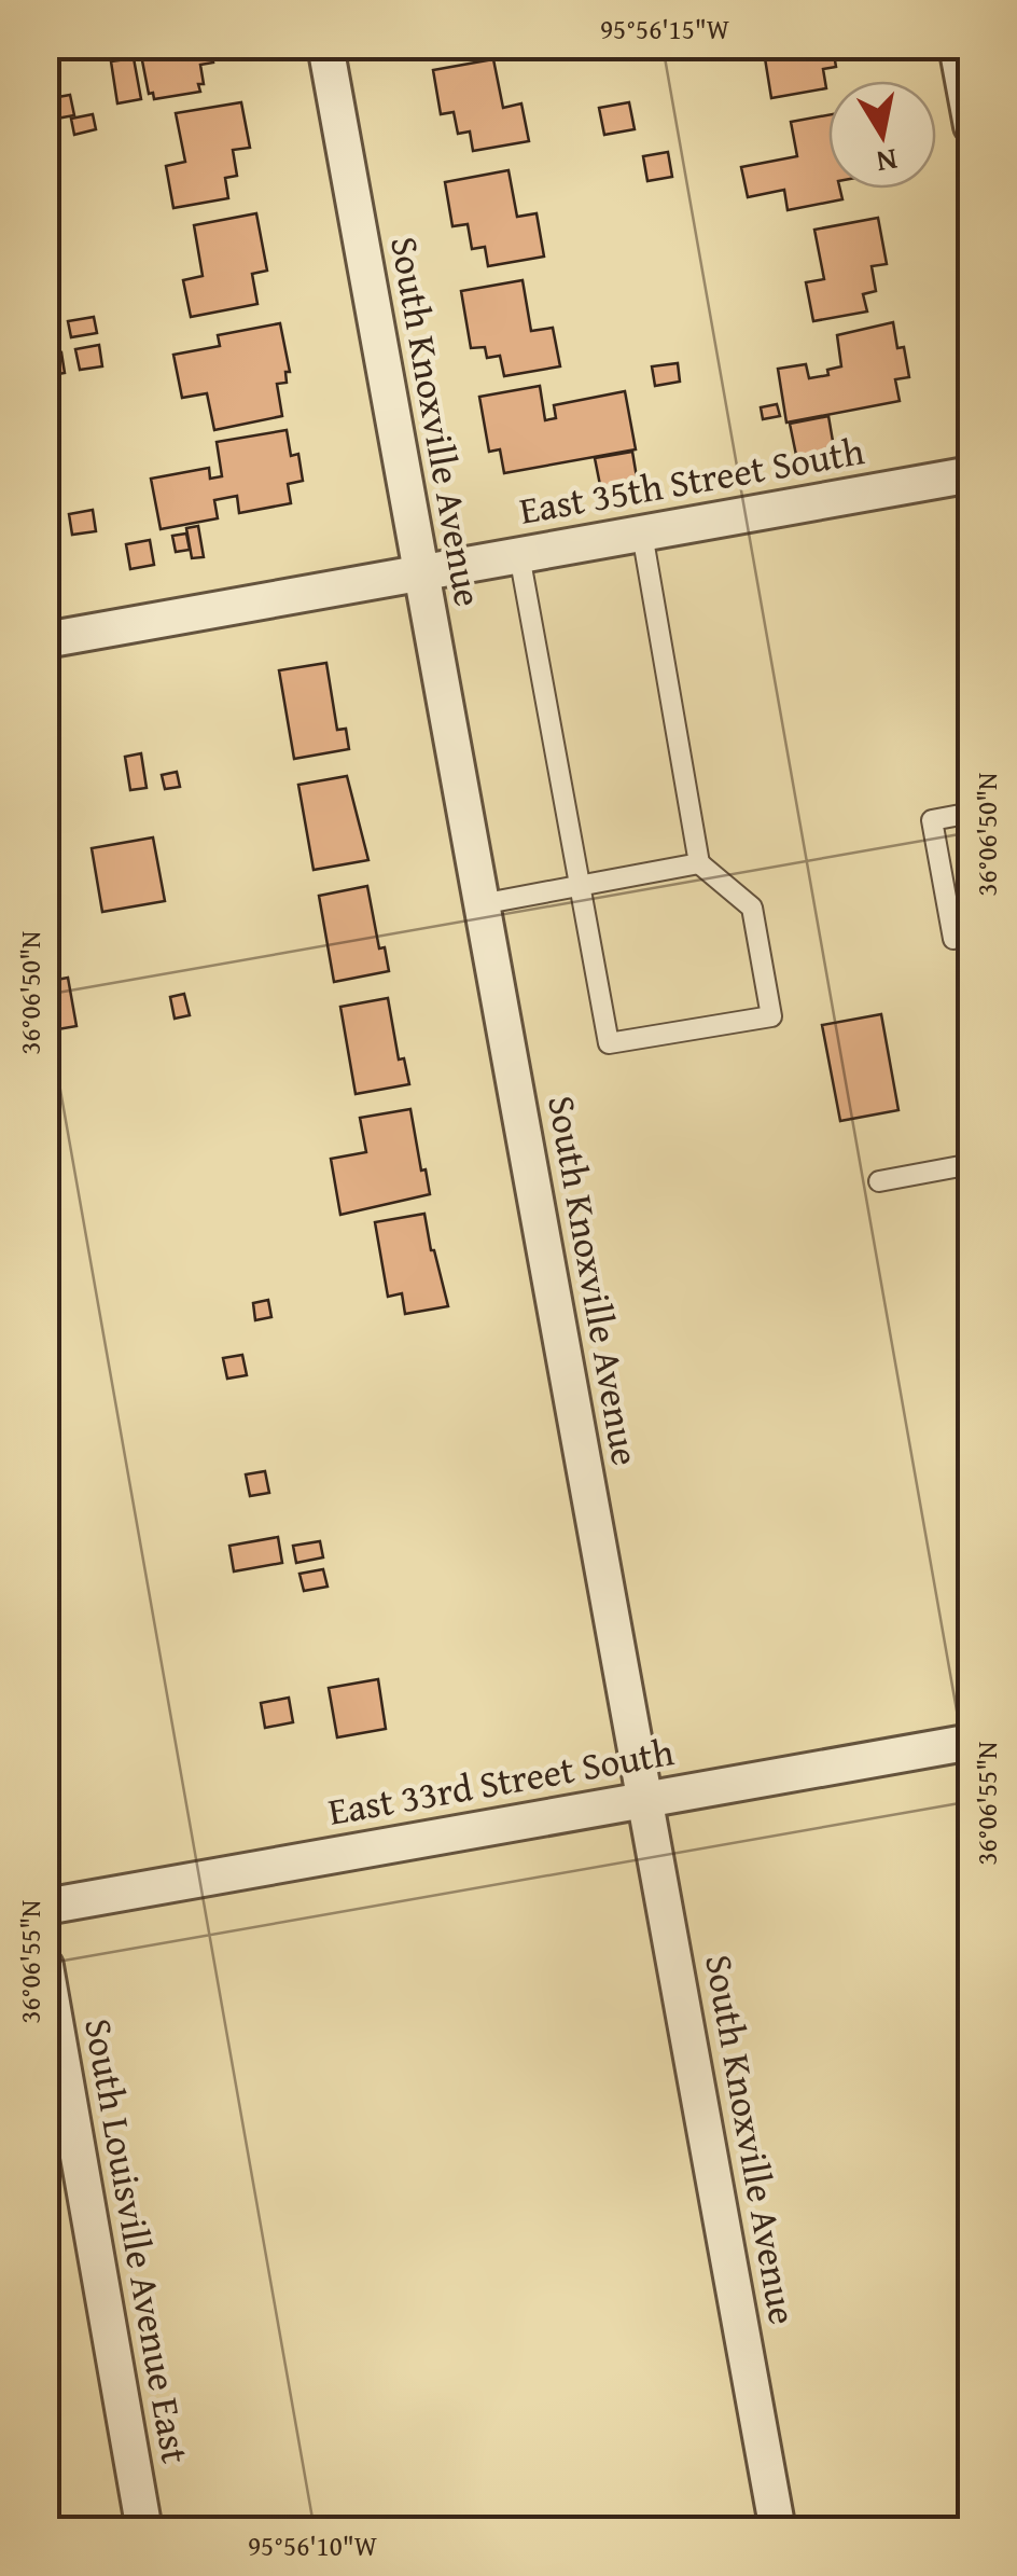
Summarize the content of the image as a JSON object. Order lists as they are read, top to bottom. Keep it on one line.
{"streets":{"street":["South Knoxville Avenue","East 35th Street South","East 33rd Street South","South Louisville Avenue East"]},"crossings":[["South Knoxville Avenue","East 35th Street South"],["South Knoxville Avenue","East 33rd Street South"]],"north":"bottom","coordinates":["95°56'15\"W","36°06'50\"N","36°06'55\"N","95°56'10\"W"]}
